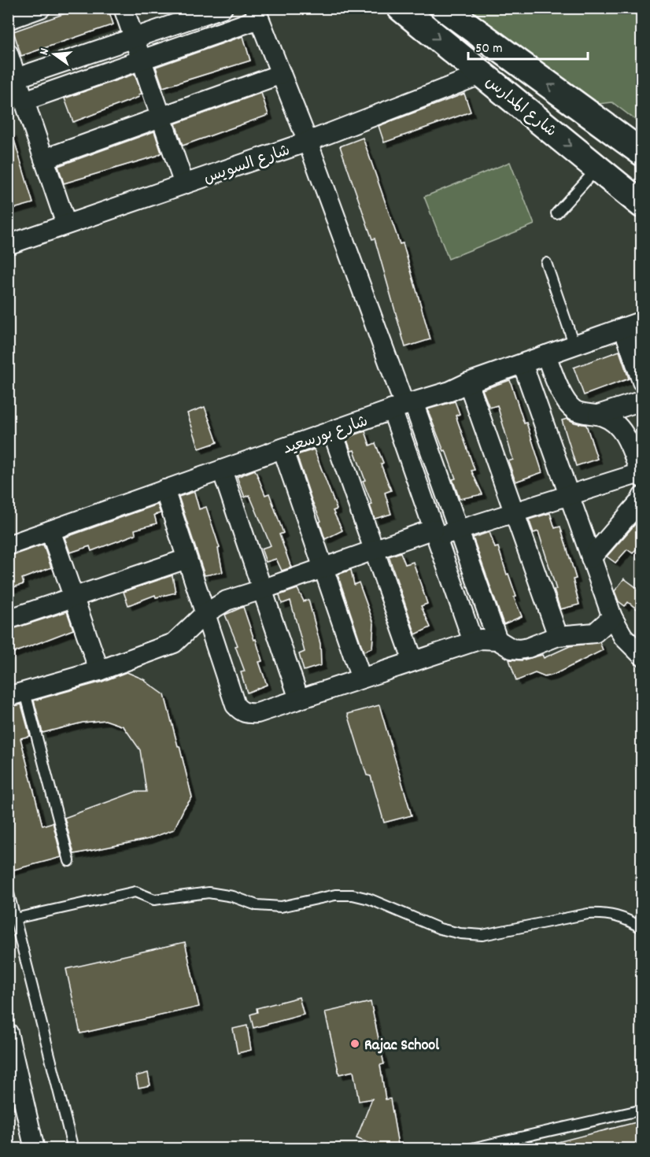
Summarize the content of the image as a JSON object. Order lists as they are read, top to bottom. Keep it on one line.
{"streets":{"street":["شارع المدارس","شارع السويس","شارع بورسعيد"]},"crossings":[["شارع المدارس","شارع السويس"]],"places":["Rajac School"],"scale_bar":"50 m","north":"left"}
